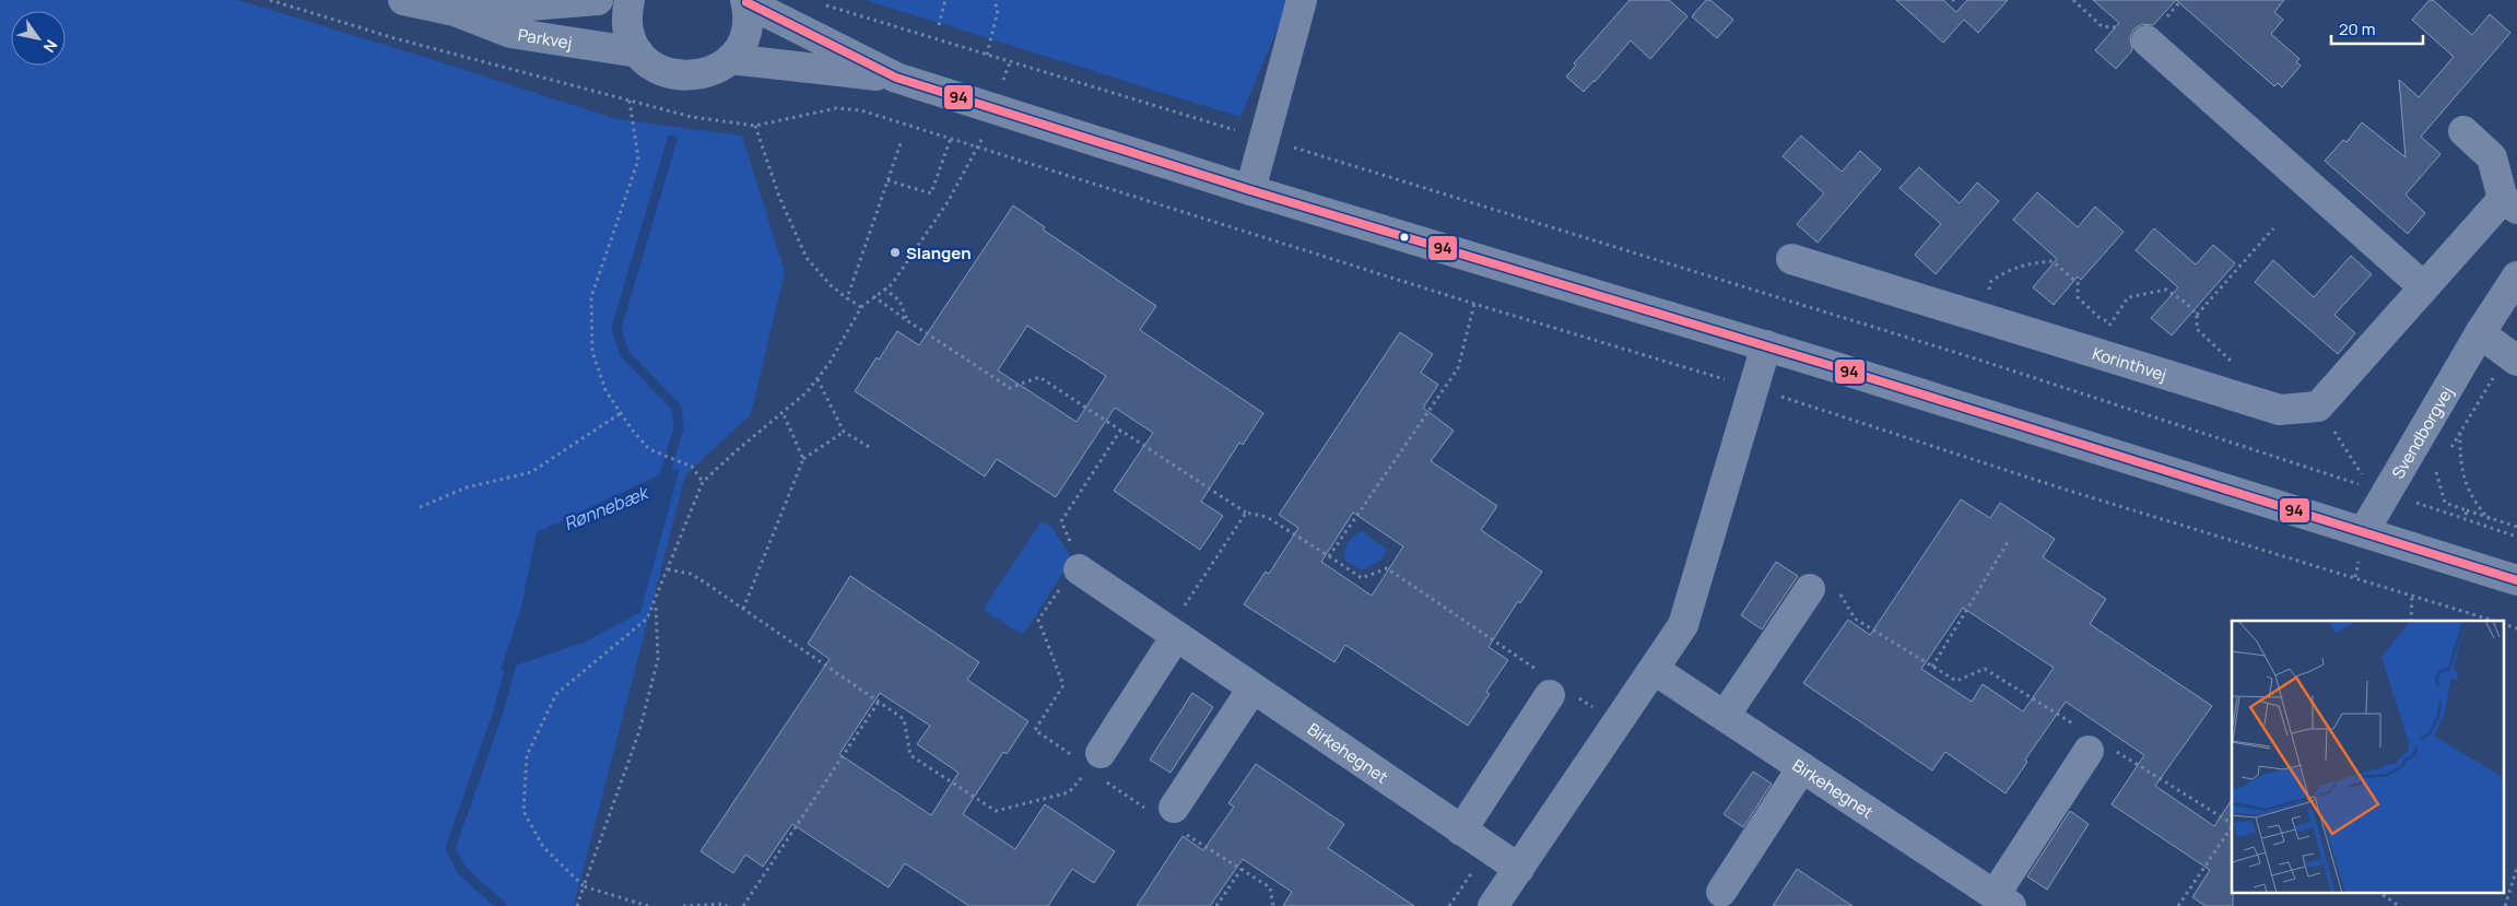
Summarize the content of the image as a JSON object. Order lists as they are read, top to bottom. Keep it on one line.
{"streets":{"street":["Parkvej","Korinthvej","Svendborgvej","Birkehegnet"]},"water":["Rønnebæk"],"places":["Slangen"],"lines":["transit line 94"],"scale_bar":"20 m","north":"bottom right"}
